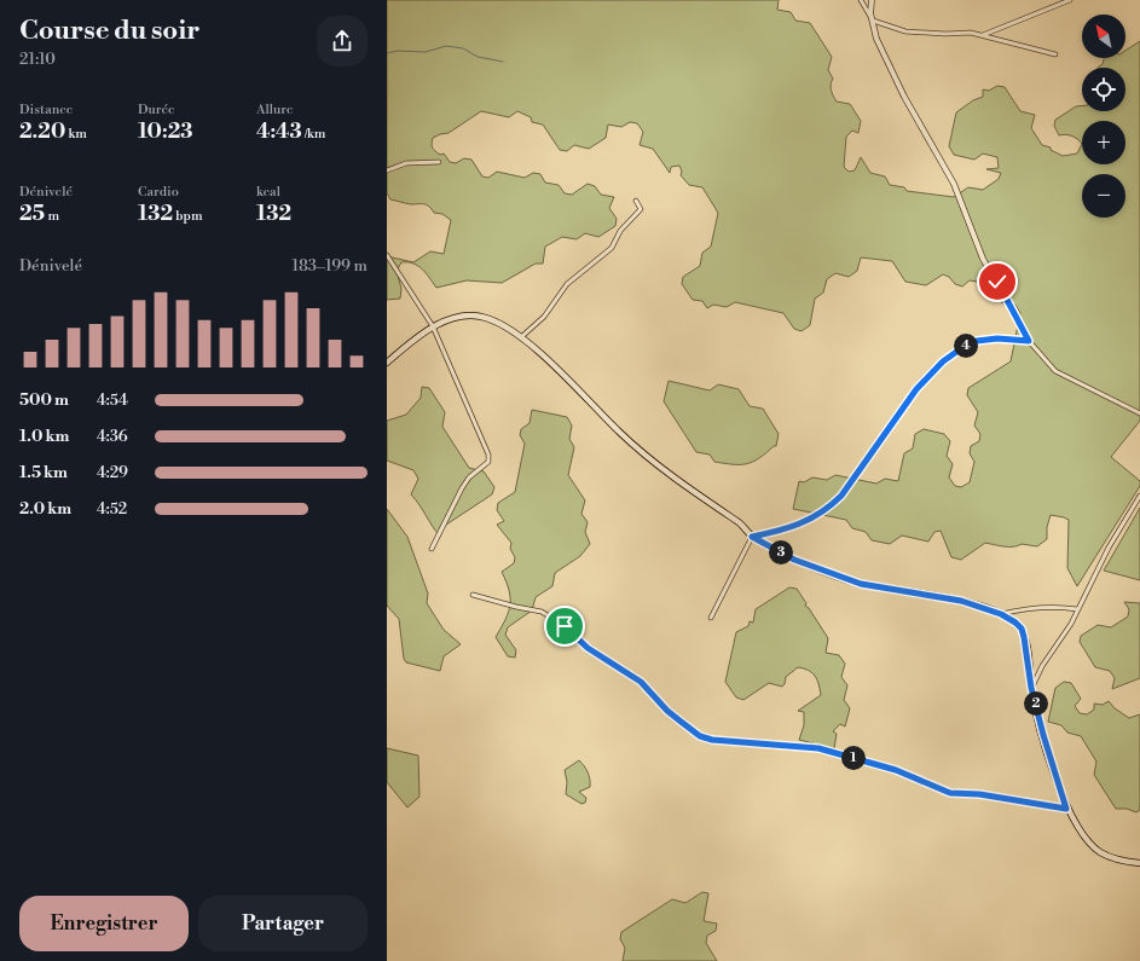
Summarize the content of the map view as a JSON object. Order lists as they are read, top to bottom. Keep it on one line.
{"north":"top left","page":{"heading":["Course du soir","21:10"],"map_buttons":["+","−"],"stats":[["Distance","2.20 km"],["Durée","10:23"],["Allure","4:43 /km"],["Dénivelé","25 m"],["Cardio","132 bpm"],["kcal","132"]],"chart":["Dénivelé","183–199 m"],"pins":["4","3","2","1"],"list":[{"name":"500 m","note":"4:54"},{"name":"1.0 km","note":"4:36"},{"name":"1.5 km","note":"4:29"},{"name":"2.0 km","note":"4:52"}],"buttons":["Enregistrer","Partager"]}}
